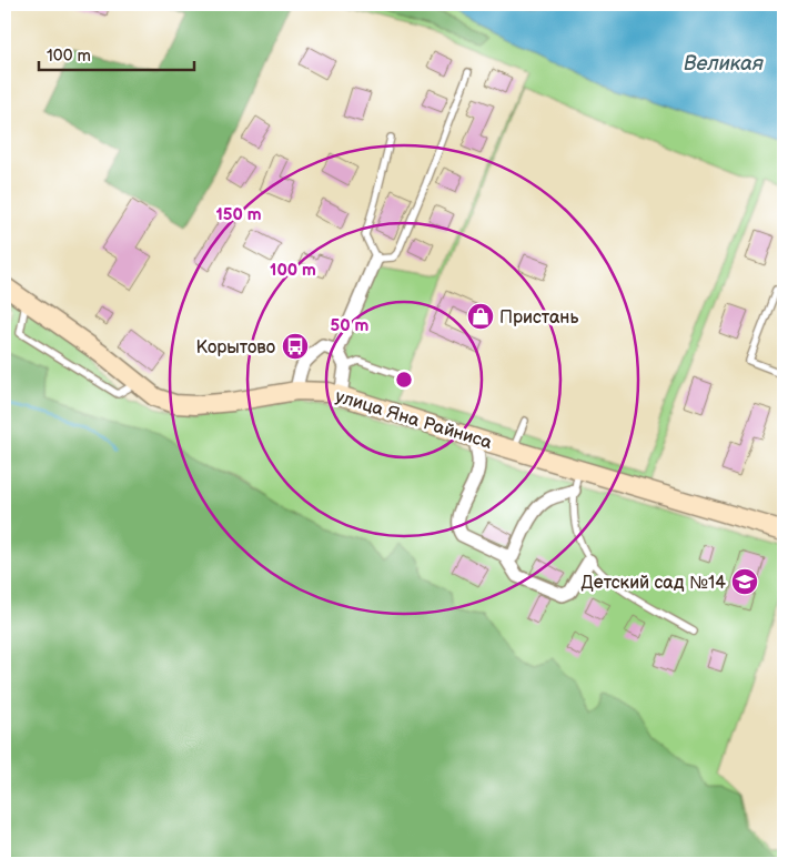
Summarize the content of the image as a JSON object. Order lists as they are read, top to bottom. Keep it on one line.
{"streets":{"street":["улица Яна Райниса"]},"water":["Великая"],"places":{"shop":["Пристань"],"bus stop":["Корытово"],"school or university":["Детский сад №14"]},"scale_bar":"100 m","rings":["150 m","100 m","50 m"]}
